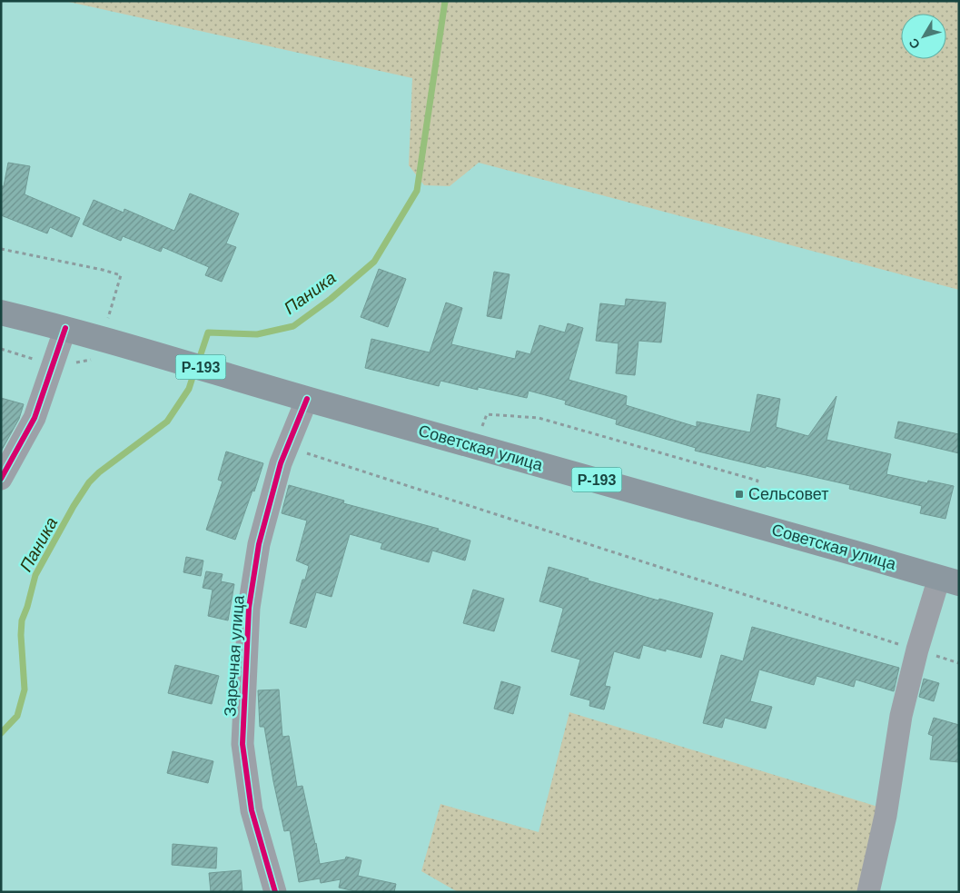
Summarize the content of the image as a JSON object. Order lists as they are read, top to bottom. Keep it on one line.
{"streets":{"main road":["Р-193","Советская улица"],"street":["Заречная улица"]},"crossings":[["Советская улица","Заречная улица"]],"water":["Паника"],"places":{"transit":["Сельсовет"]},"north":"bottom left"}
